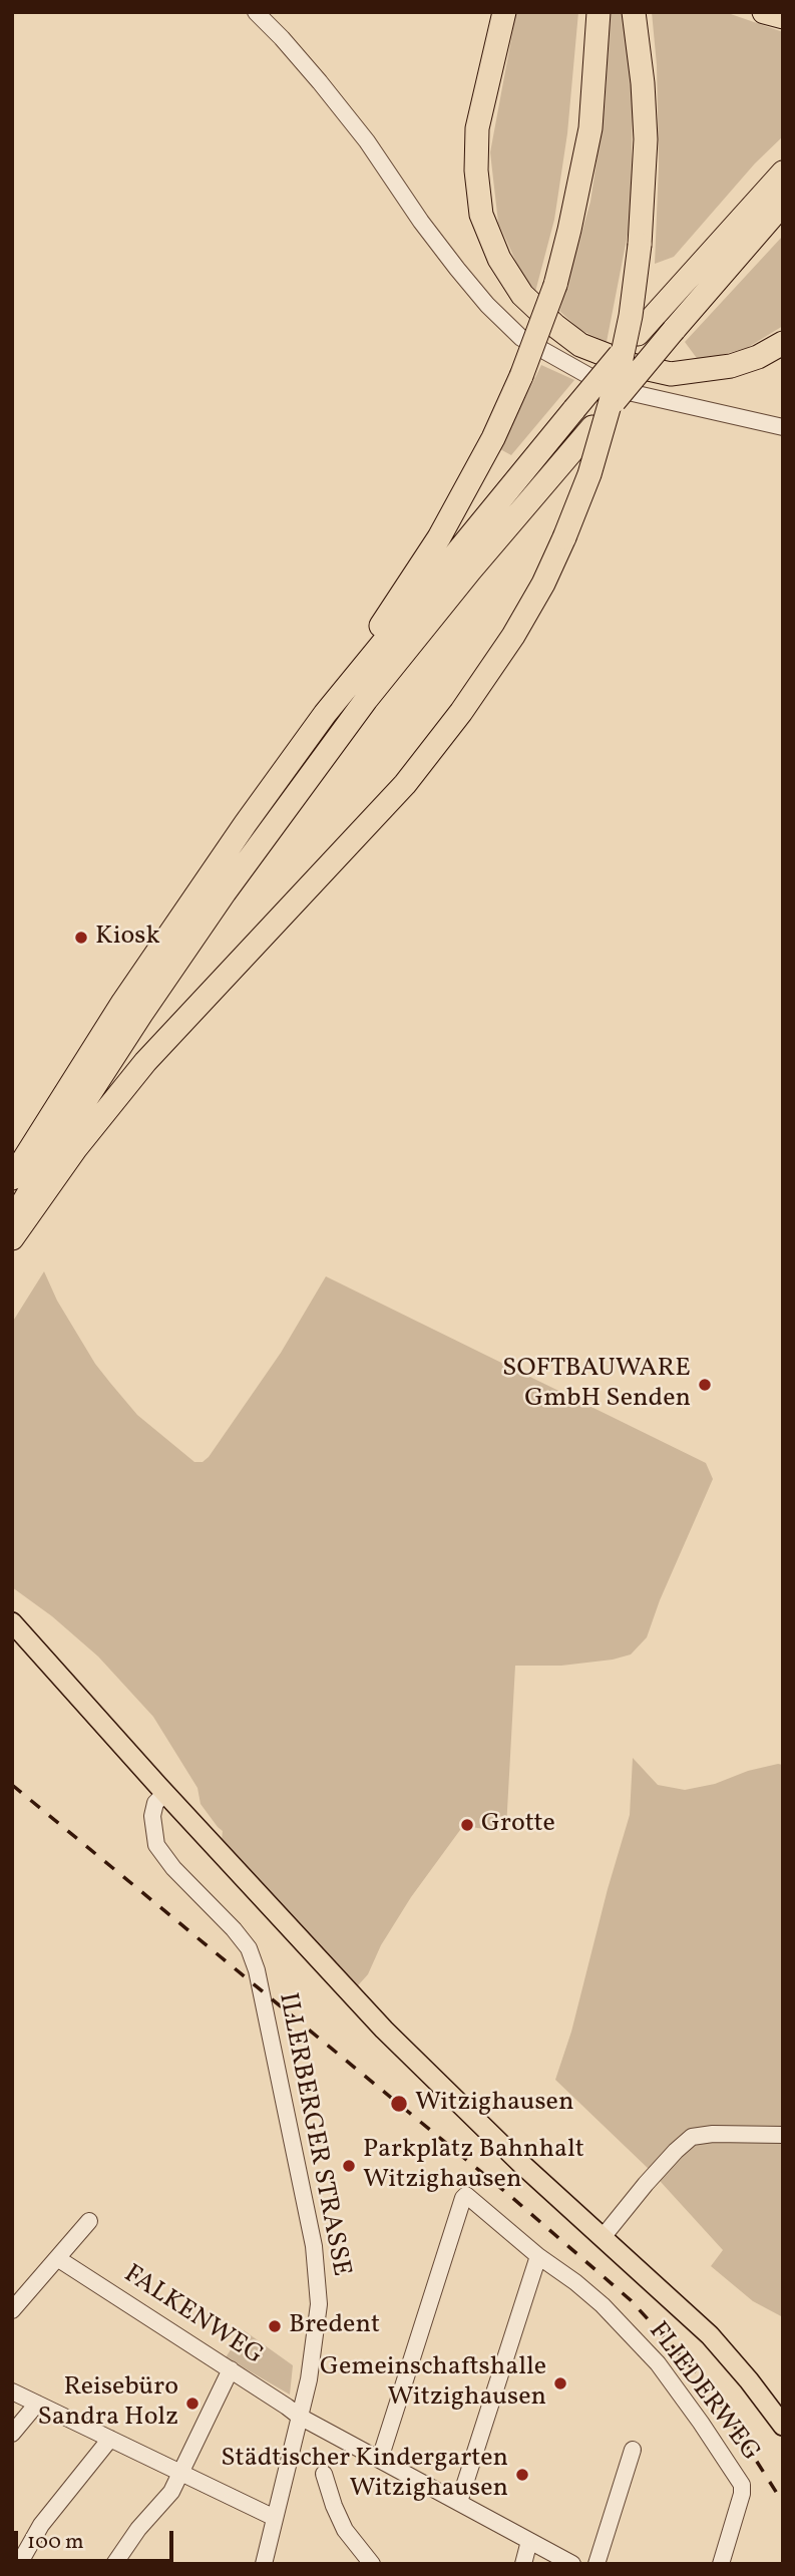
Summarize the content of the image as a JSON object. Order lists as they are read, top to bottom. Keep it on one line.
{"streets":{"street":["ILLERBERGER STRASSE","FALKENWEG","FLIEDERWEG"]},"crossings":[["ILLERBERGER STRASSE","FALKENWEG"],["FALKENWEG","FLIEDERWEG"]],"places":["Kiosk","SOFTBAUWARE GmbH Senden","Grotte","Witzighausen","Parkplatz Bahnhalt Witzighausen","Bredent","Gemeinschaftshalle Witzighausen","Reisebüro Sandra Holz","Städtischer Kindergarten Witzighausen"],"scale_bar":"100 m"}
